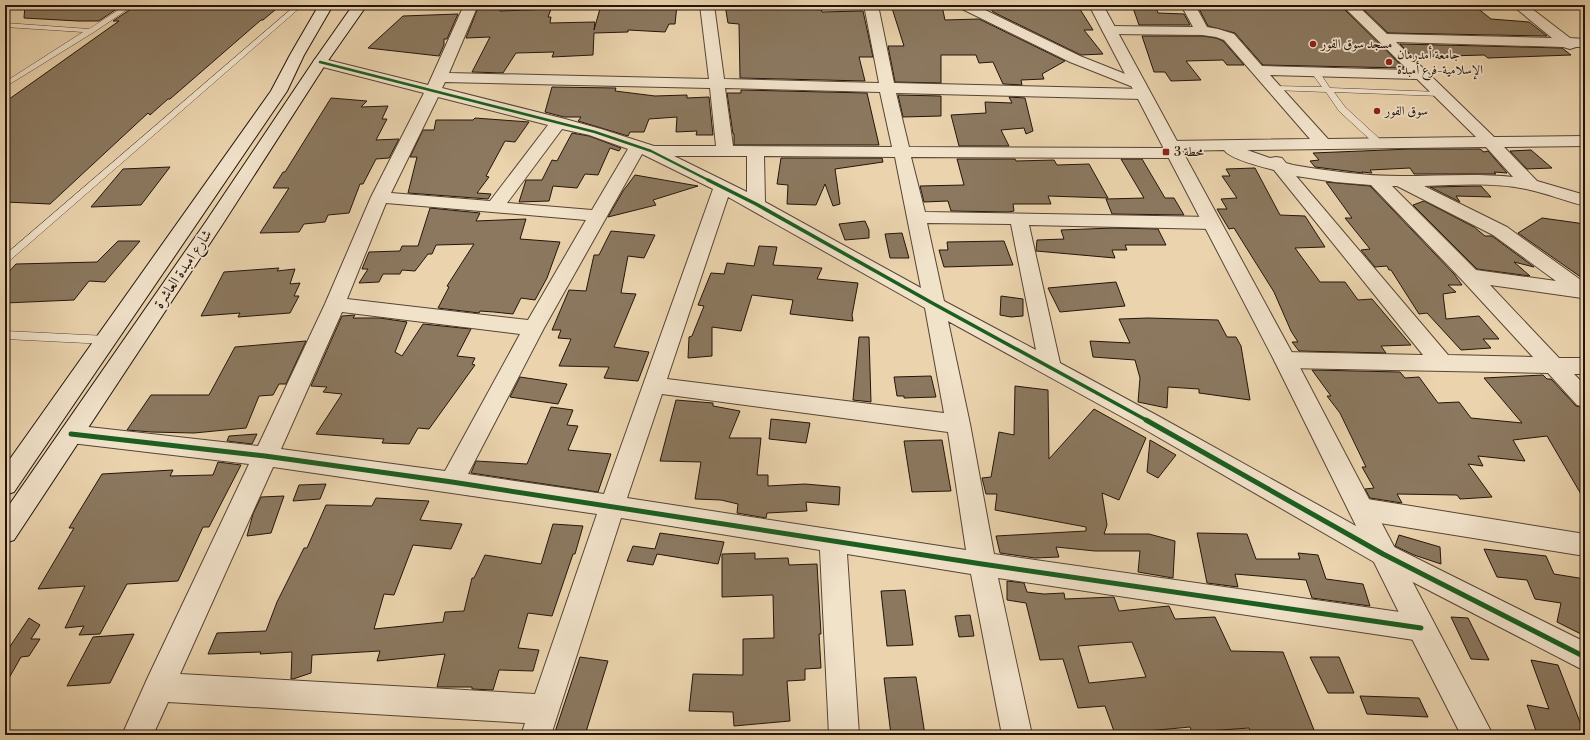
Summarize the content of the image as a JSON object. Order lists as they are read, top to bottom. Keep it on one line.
{"streets":{"street":["شارع امبدة العاشرة"]},"places":{"other":["مسجد سوق الفور","جامعة أمدرمان الإسلامية-فرع أمبدة","سوق الفور"],"transit":["محطة 3"]}}
